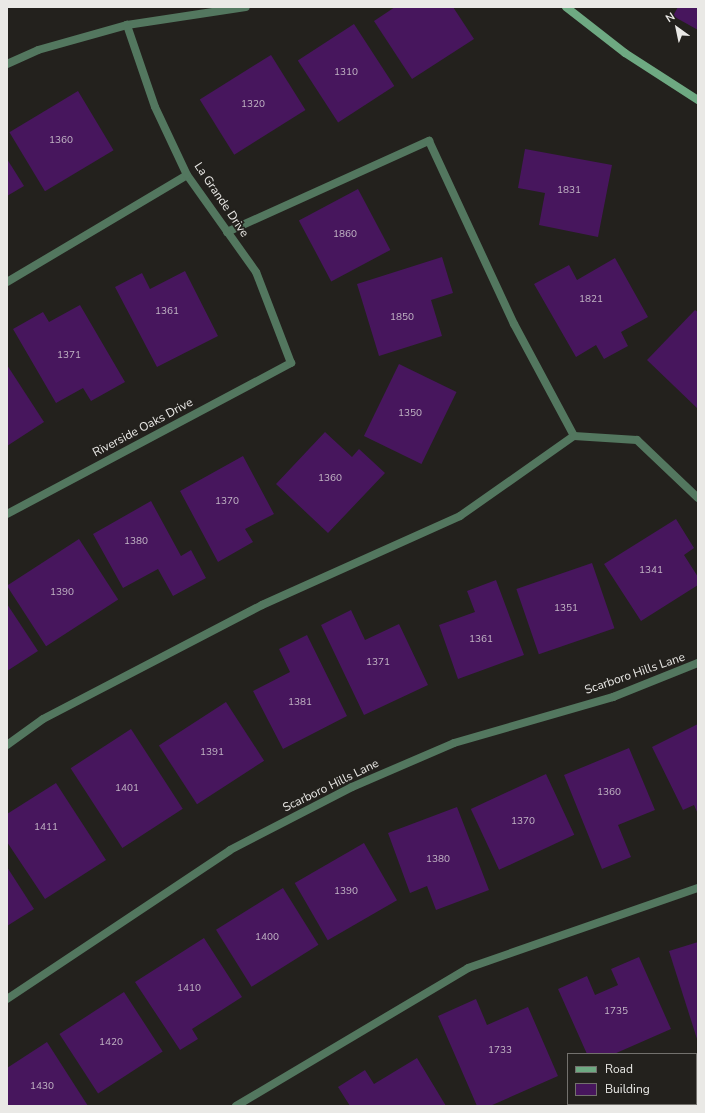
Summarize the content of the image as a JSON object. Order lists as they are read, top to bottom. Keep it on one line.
{"streets":{"street":["La Grande Drive","Riverside Oaks Drive","Scarboro Hills Lane"]},"crossings":[["La Grande Drive","Riverside Oaks Drive"]],"house_numbers":["1310","1320","1360","1831","1860","1821","1361","1850","1371","1350","1360","1370","1380","1341","1390","1351","1361","1371","1381","1391","1401","1360","1370","1411","1380","1390","1400","1410","1735","1420","1733","1430"],"legend":["Road","Building"],"north":"top left"}
